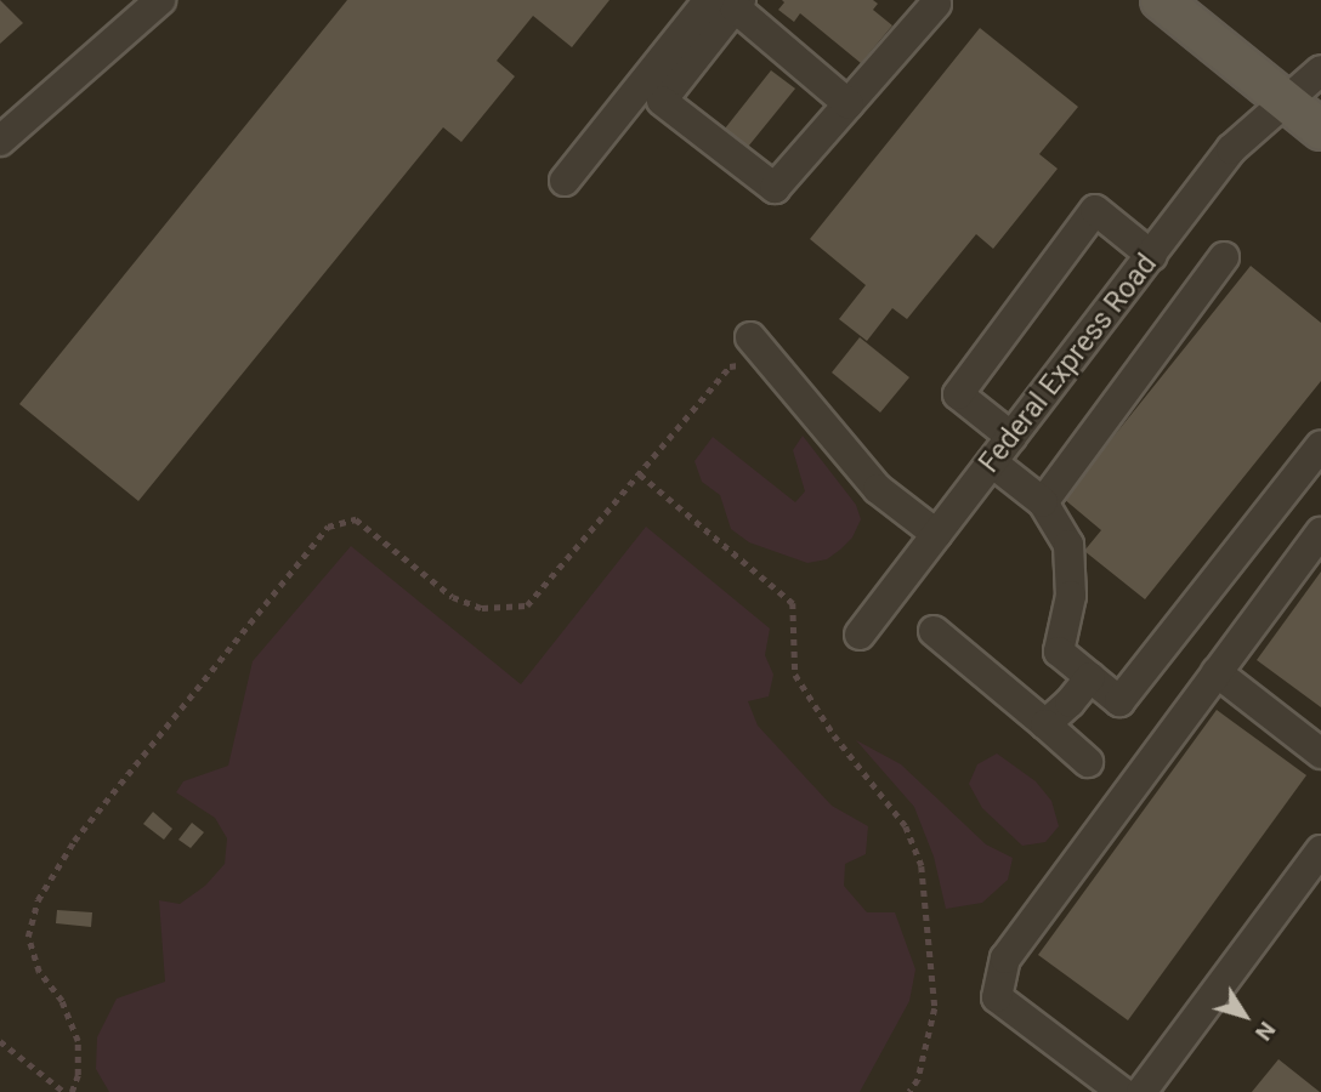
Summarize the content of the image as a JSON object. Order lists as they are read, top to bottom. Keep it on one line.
{"streets":{"street":["Federal Express Road"]},"north":"bottom right"}
